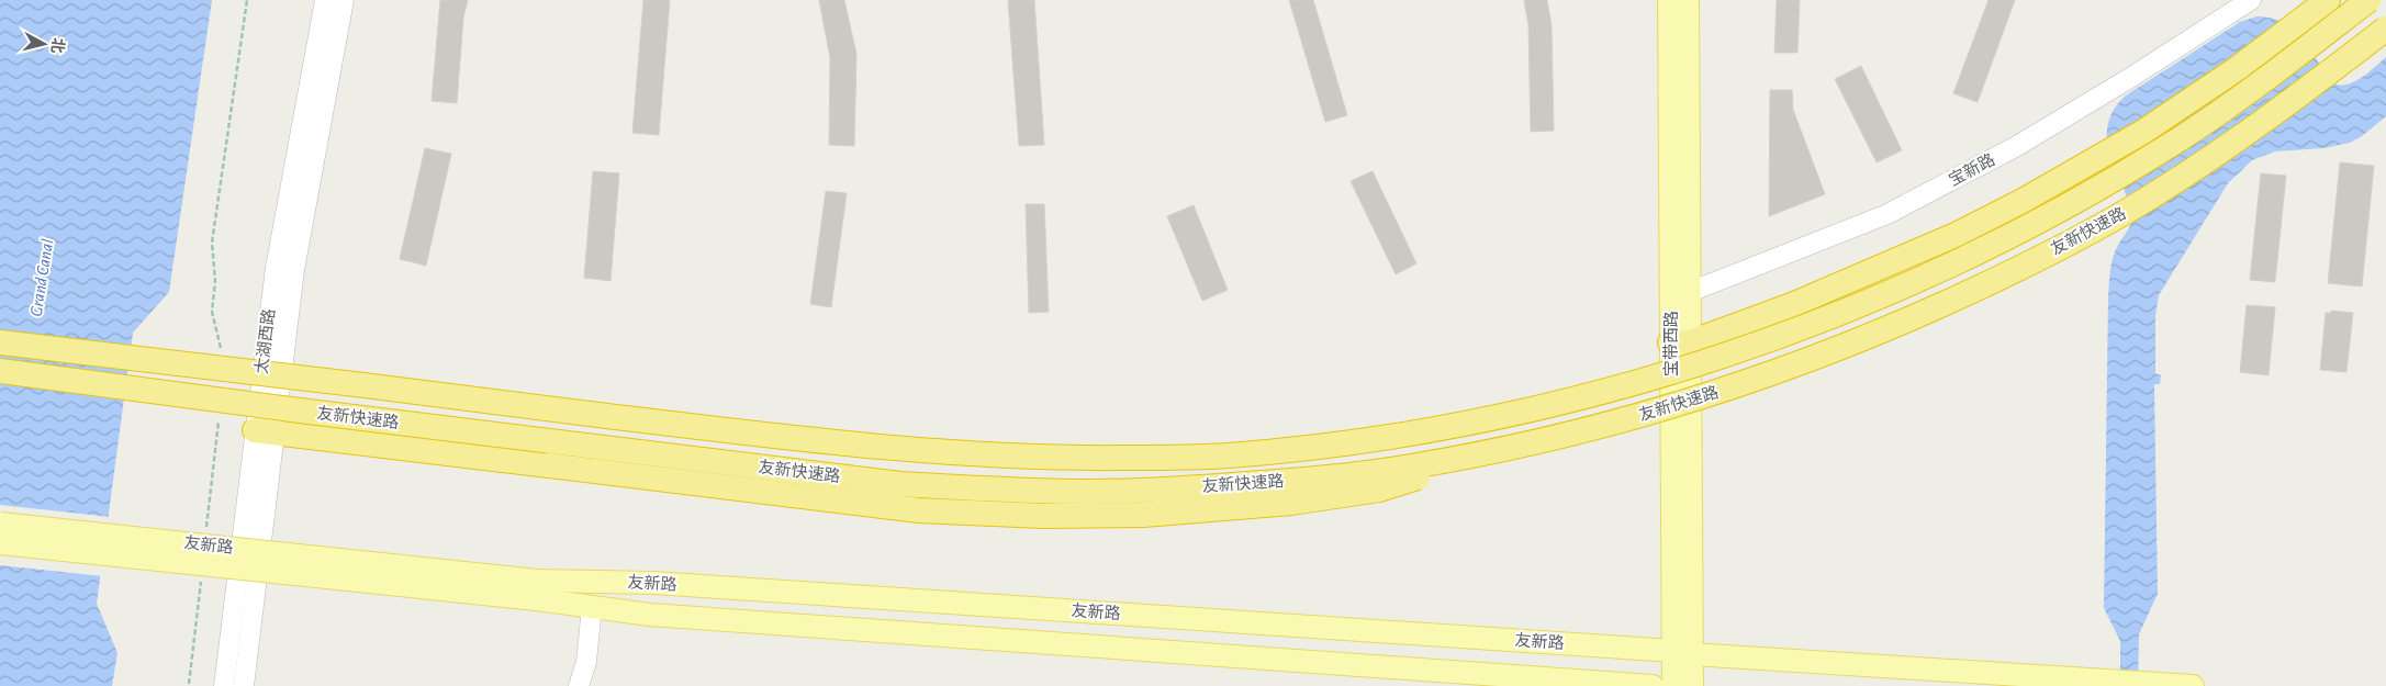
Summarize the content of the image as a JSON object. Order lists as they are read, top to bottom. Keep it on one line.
{"streets":{"highway":["友新快速路"],"main road":["宝新路","太湖西路","宝带西路","友新路"]},"crossings":[["宝新路","宝带西路"],["宝带西路","友新路"]],"water":["Grand Canal"],"north":"right"}
